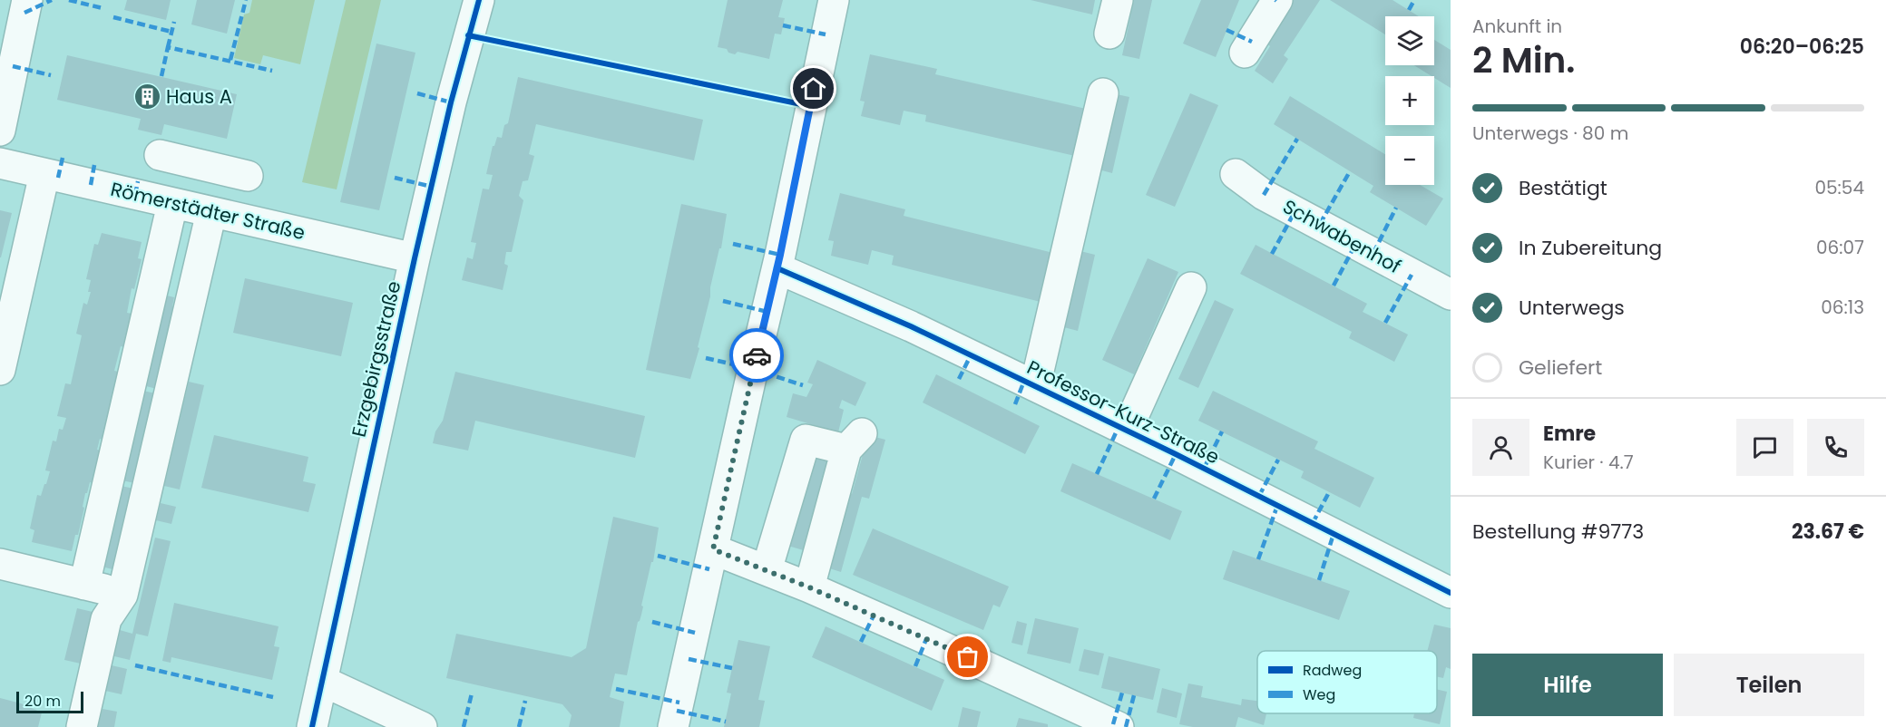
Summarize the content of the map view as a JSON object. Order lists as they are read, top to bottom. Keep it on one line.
{"streets":{"street":["Römerstädter Straße","Schwabenhof","Erzgebirgsstraße","Professor-Kurz-Straße"]},"crossings":[["Römerstädter Straße","Erzgebirgsstraße"]],"places":{"building":["Haus A"]},"legend":["Radweg","Weg"],"scale_bar":"20 m","page":{"heading":["2 Min.","Ankunft in","06:20–06:25"],"panel":["Emre","Kurier · 4.7","Bestellung #9773","23.67 €"],"map_buttons":["+","−"],"bar":"Unterwegs · 80 m","list":[["Bestätigt","05:54"],["In Zubereitung","06:07"],["Unterwegs","06:13"],"Geliefert"],"buttons":["Hilfe","Teilen"],"scale":"20 m"}}
